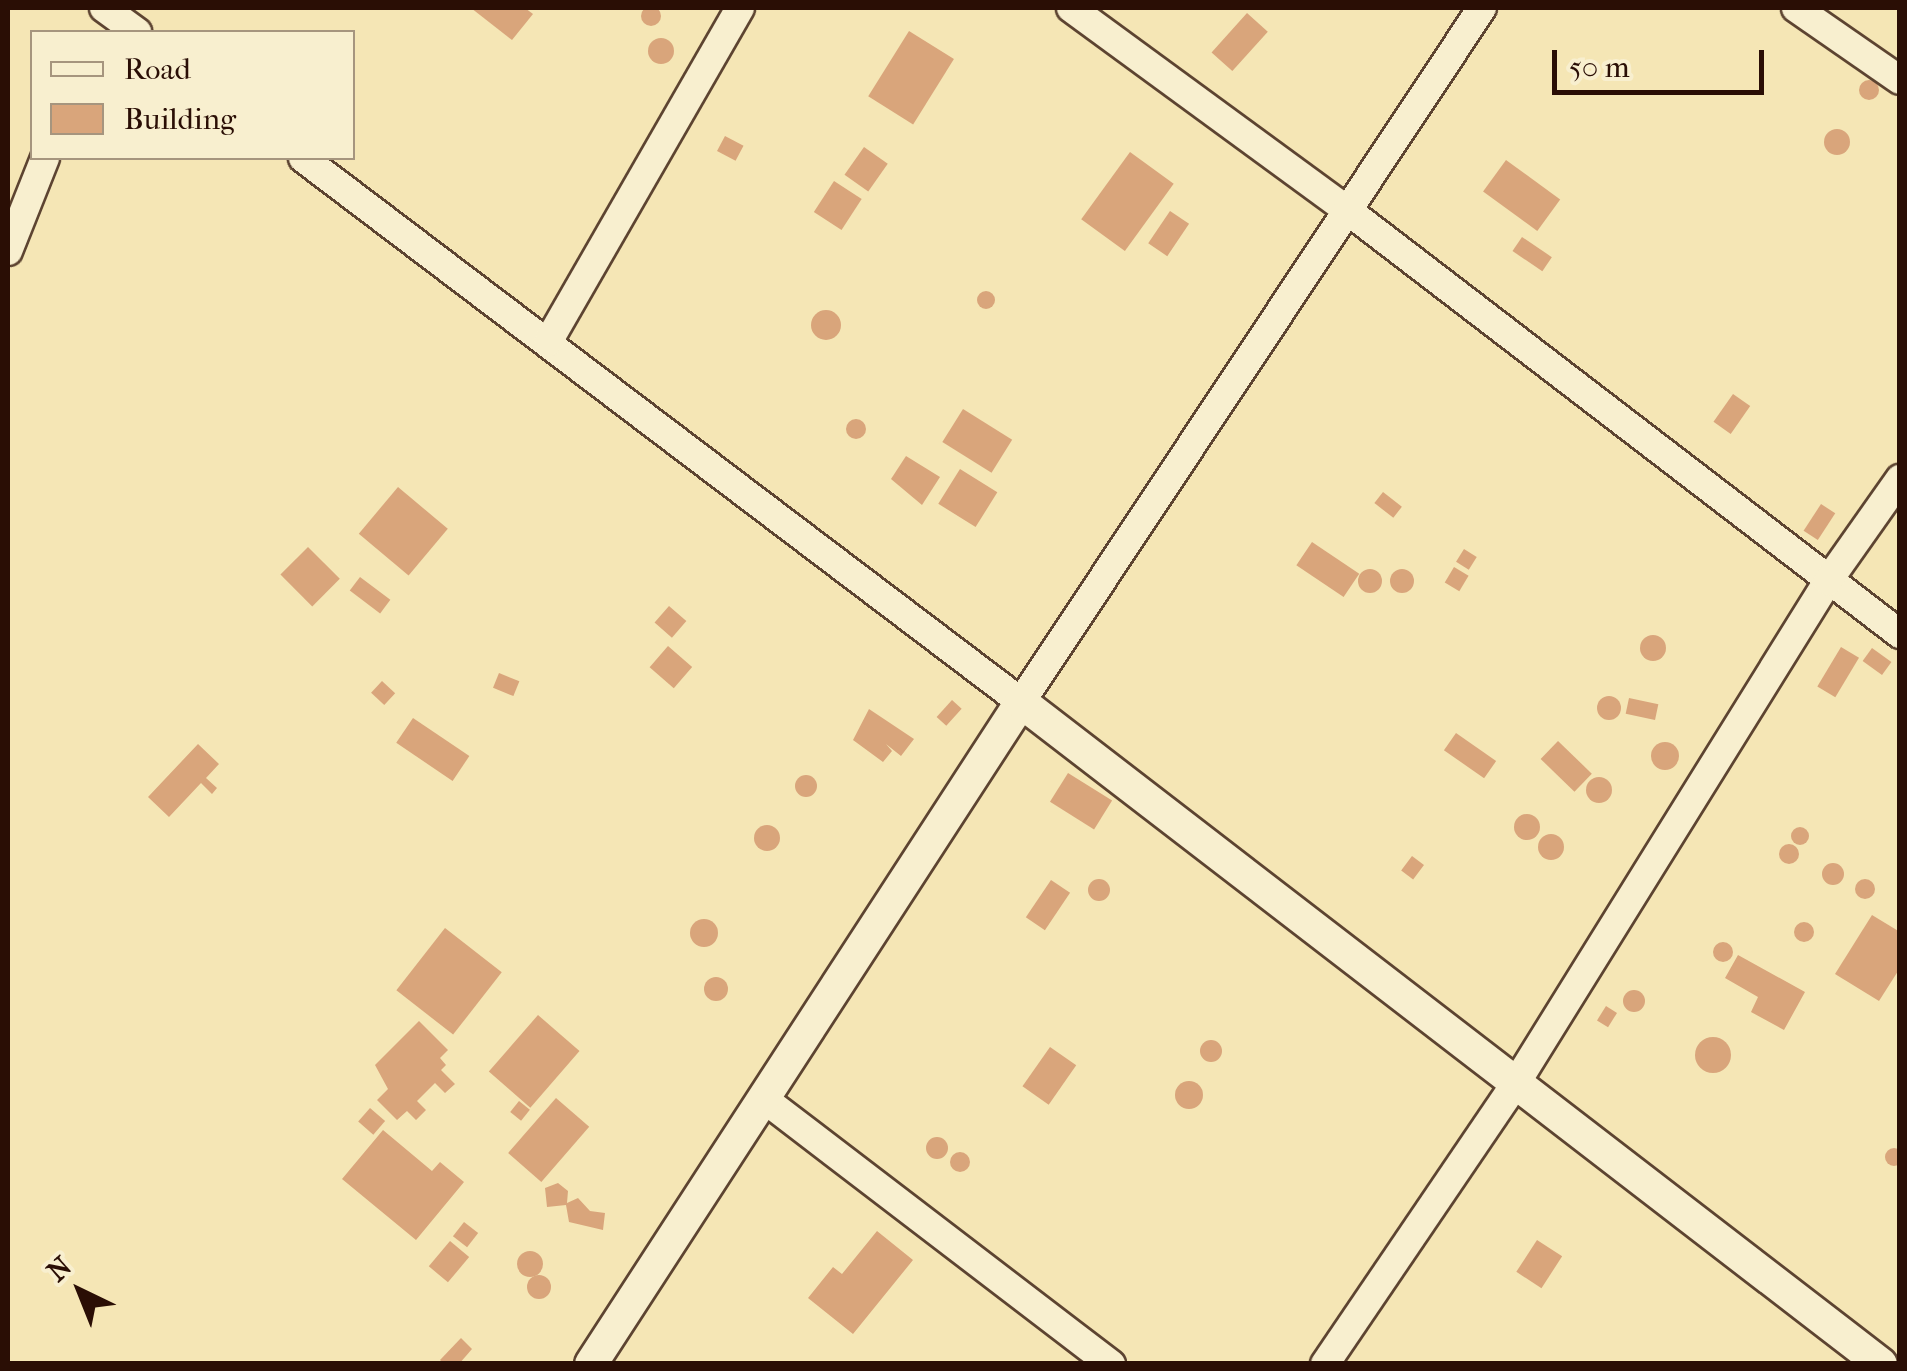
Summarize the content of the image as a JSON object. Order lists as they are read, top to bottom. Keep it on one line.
{"legend":["Road","Building"],"scale_bar":"50 m","north":"top left"}
